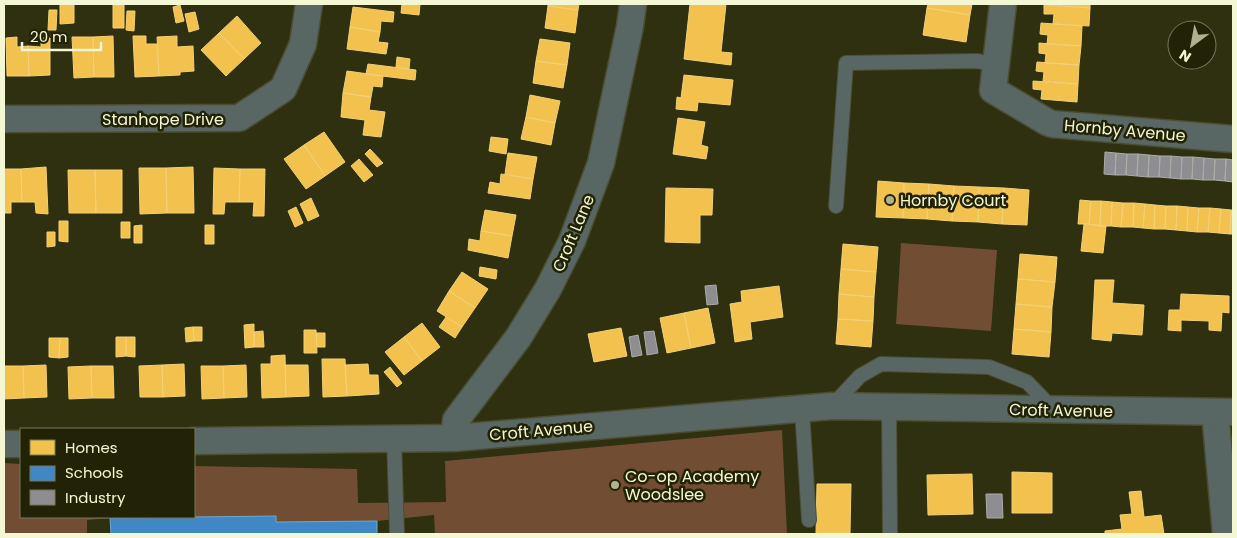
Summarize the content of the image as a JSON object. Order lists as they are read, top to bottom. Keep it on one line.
{"streets":{"street":["Stanhope Drive","Hornby Avenue","Croft Lane","Croft Avenue"]},"crossings":[["Croft Lane","Croft Avenue"]],"places":["Hornby Court","Co-op Academy Woodslee"],"legend":["Homes","Schools","Industry"],"scale_bar":"20 m","north":"bottom left"}
